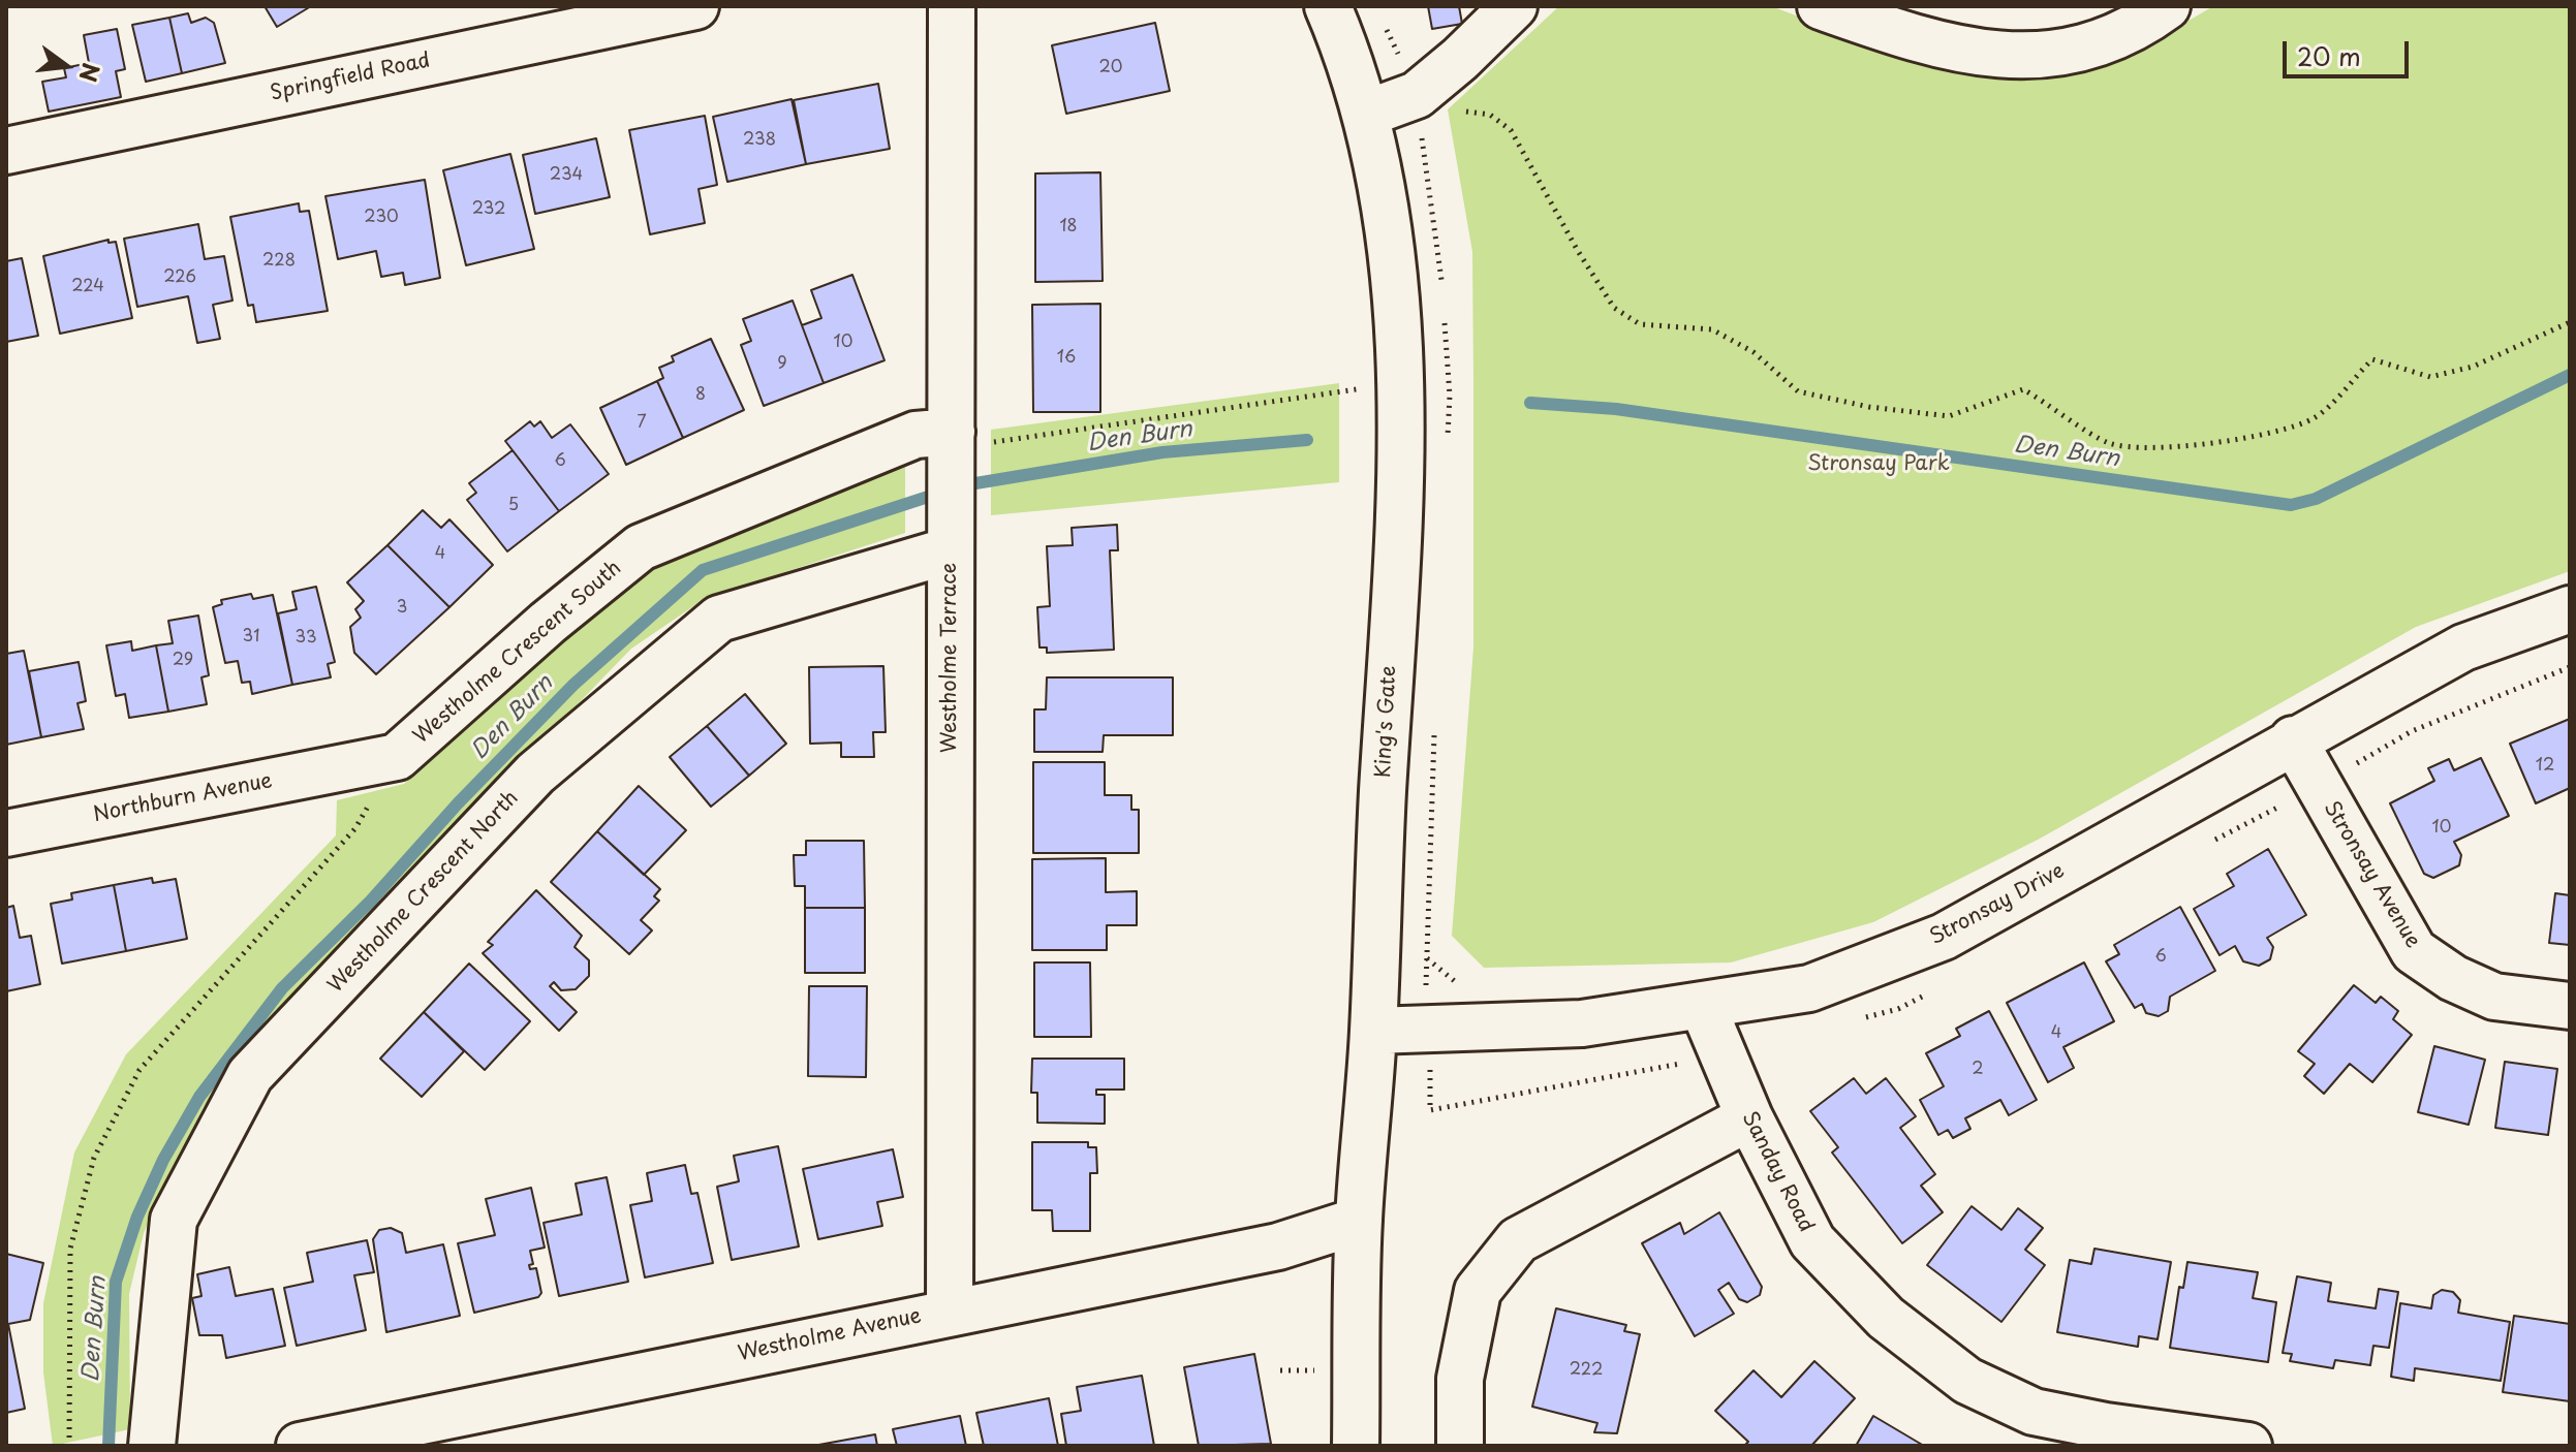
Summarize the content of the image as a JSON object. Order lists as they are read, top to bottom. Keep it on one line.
{"streets":{"street":["Springfield Road","Westholme Crescent South","Westholme Terrace","King's Gate","Northburn Avenue","Stronsay Avenue","Westholme Crescent North","Stronsay Drive","Sanday Road","Westholme Avenue"]},"crossings":[["Westholme Crescent South","Westholme Terrace"],["Westholme Crescent South","Northburn Avenue"],["Westholme Terrace","Westholme Crescent North"],["Westholme Terrace","Westholme Avenue"],["King's Gate","Stronsay Drive"],["King's Gate","Westholme Avenue"],["Stronsay Avenue","Stronsay Drive"],["Stronsay Drive","Sanday Road"]],"water":["Den Burn"],"parks":["Stronsay Park"],"house_numbers":["20","238","234","232","230","18","228","226","224","10","16","9","8","7","6","5","4","3","31","33","29","12","10","6","4","2","222"],"scale_bar":"20 m","north":"right"}
